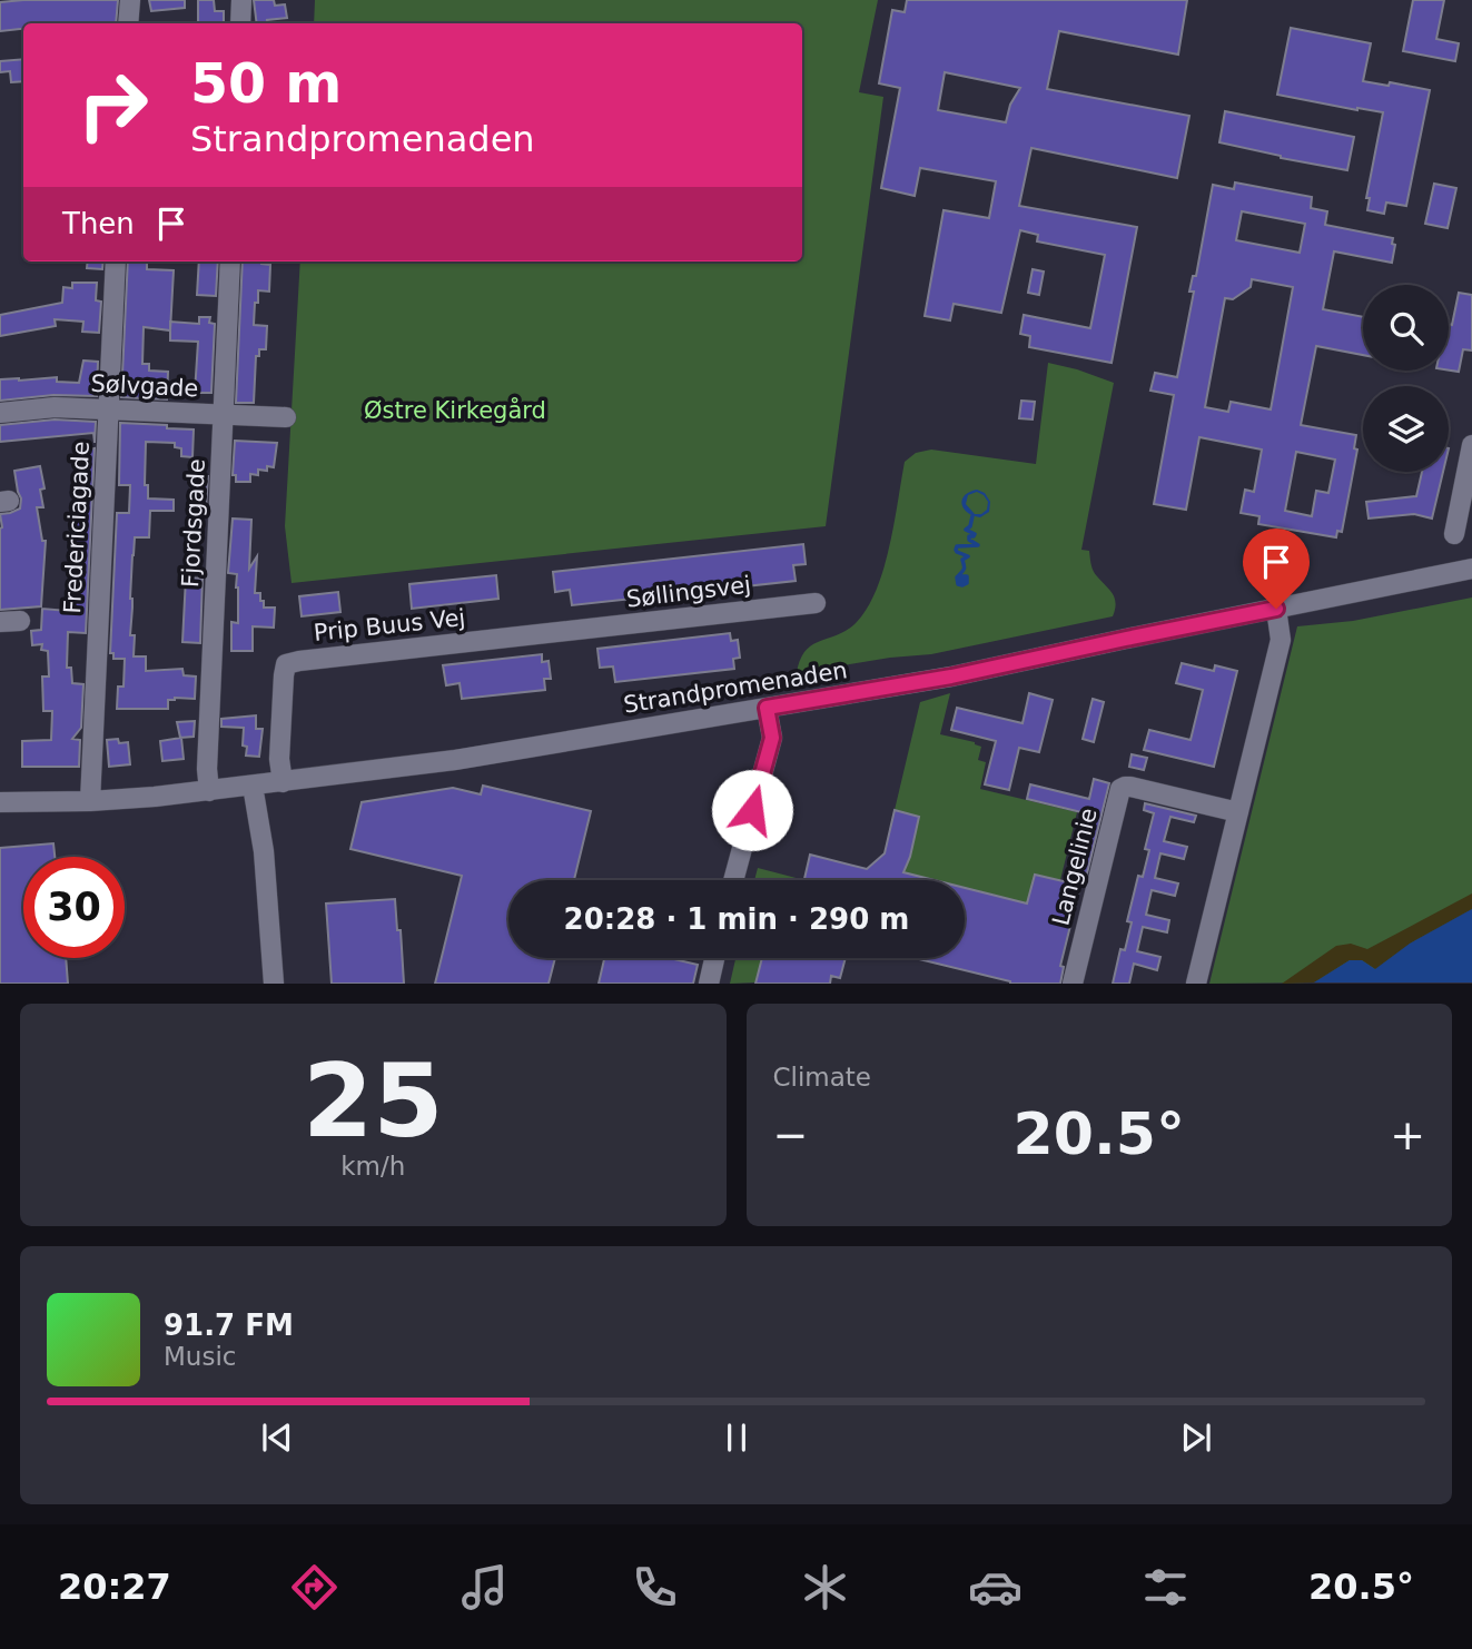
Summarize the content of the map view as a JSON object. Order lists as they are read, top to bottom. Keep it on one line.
{"streets":{"street":["Sølvgade","Fjordsgade","Fredericiagade","Søllingsvej","Prip Buus Vej","Strandpromenaden","Langelinie"]},"crossings":[["Sølvgade","Fjordsgade"],["Sølvgade","Fredericiagade"],["Fjordsgade","Strandpromenaden"],["Fredericiagade","Strandpromenaden"],["Søllingsvej","Prip Buus Vej"],["Prip Buus Vej","Strandpromenaden"]],"parks":["Østre Kirkegård"],"page":{"turn":["50 m","Strandpromenaden"],"then":"Then","limit":"30","trip":"20:28 · 1 min · 290 m","tile":[["25","km/h"],"Climate"],"heat":["−","20.5°","+"],"song":["91.7 FM","Music"],"tabs":["20:27","20.5°"]}}
